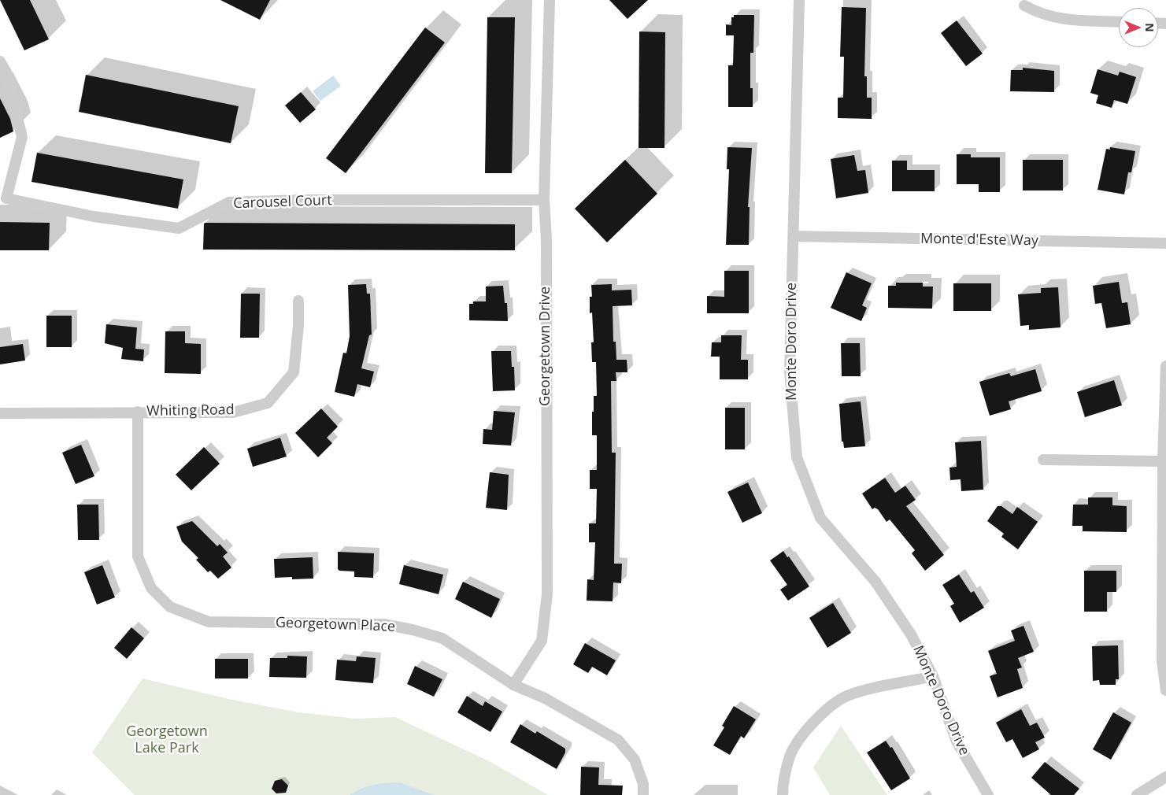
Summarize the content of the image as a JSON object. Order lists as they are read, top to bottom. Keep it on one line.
{"streets":{"street":["Carousel Court","Monte d'Este Way","Monte Doro Drive","Georgetown Drive","Whiting Road","Georgetown Place"]},"crossings":[["Carousel Court","Georgetown Drive"],["Monte d'Este Way","Monte Doro Drive"],["Georgetown Drive","Georgetown Place"],["Whiting Road","Georgetown Place"]],"parks":["Georgetown Lake Park"],"north":"right"}
